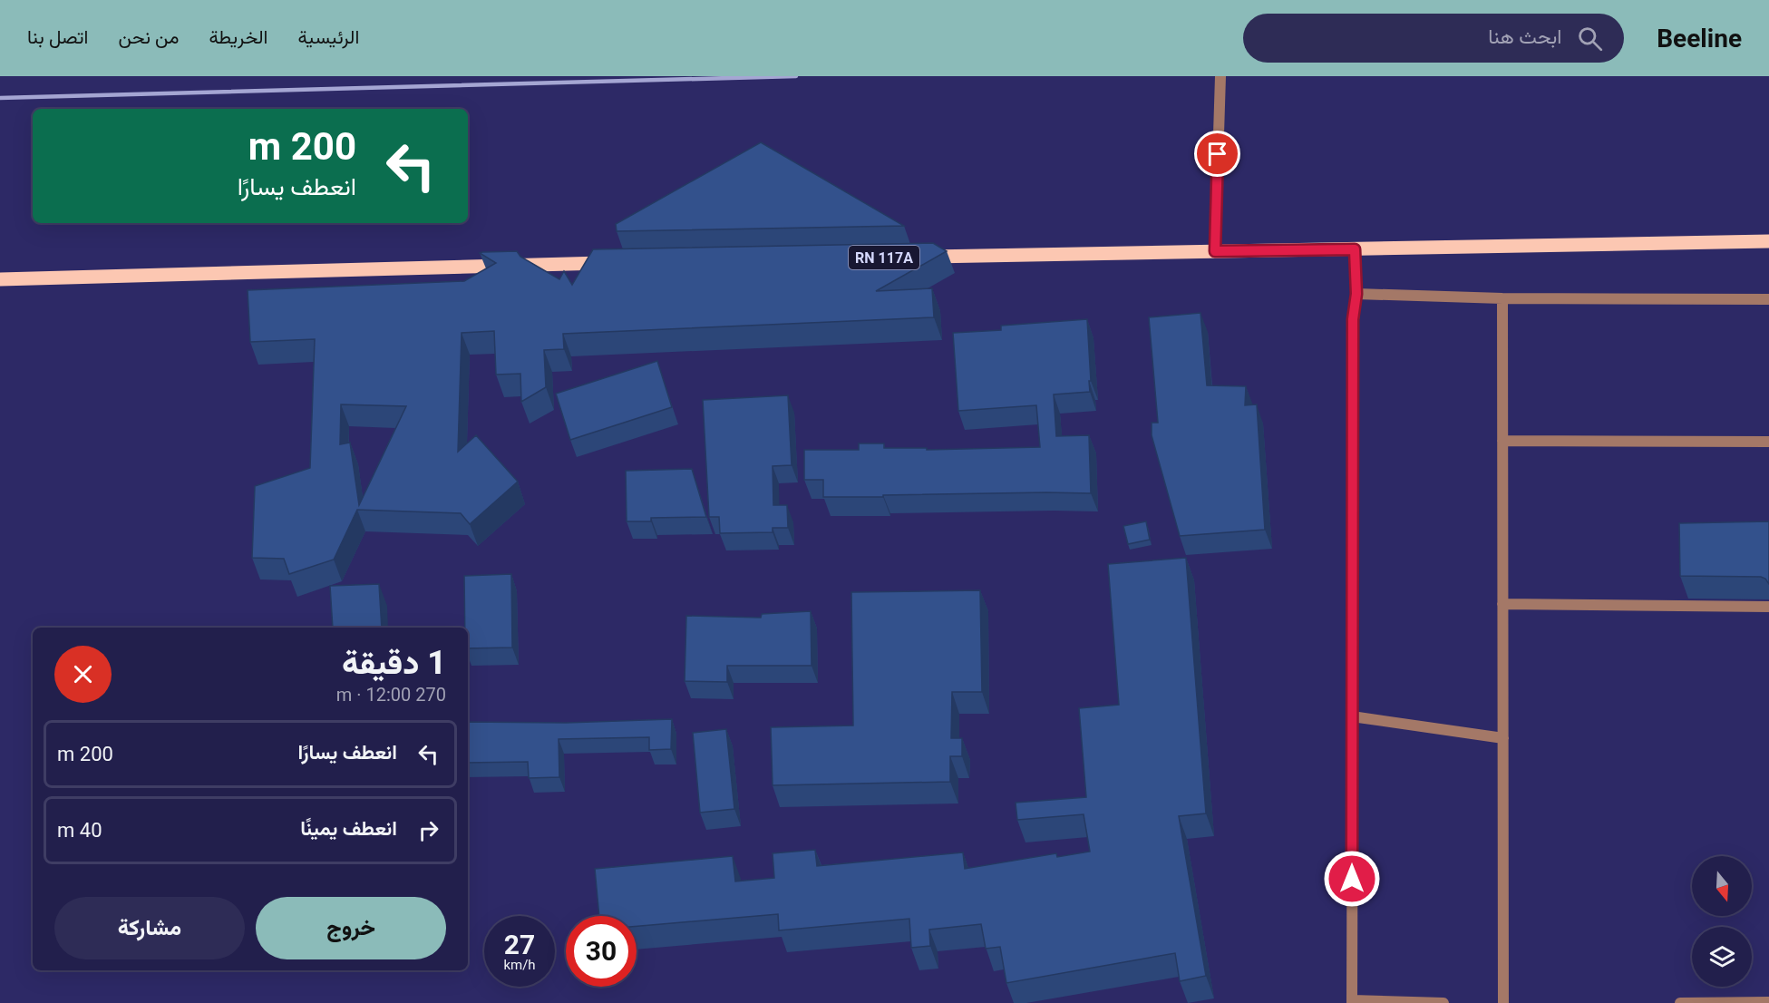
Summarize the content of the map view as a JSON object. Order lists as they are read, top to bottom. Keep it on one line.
{"streets":{"main road":["RN 117A"]},"north":"bottom","page":{"header":"Beeline","search":"ابحث هنا","nav":["الرئيسية","الخريطة","من نحن","اتصل بنا"],"turn":["200 m","انعطف يسارًا"],"heading":["1 دقيقة","270 m · 12:00"],"list":[{"name":"انعطف يسارًا","value":"200 m"},{"name":"انعطف يمينًا","value":"40 m"}],"buttons":["خروج","مشاركة"],"speed":"27 km/h","limit":"30"}}
